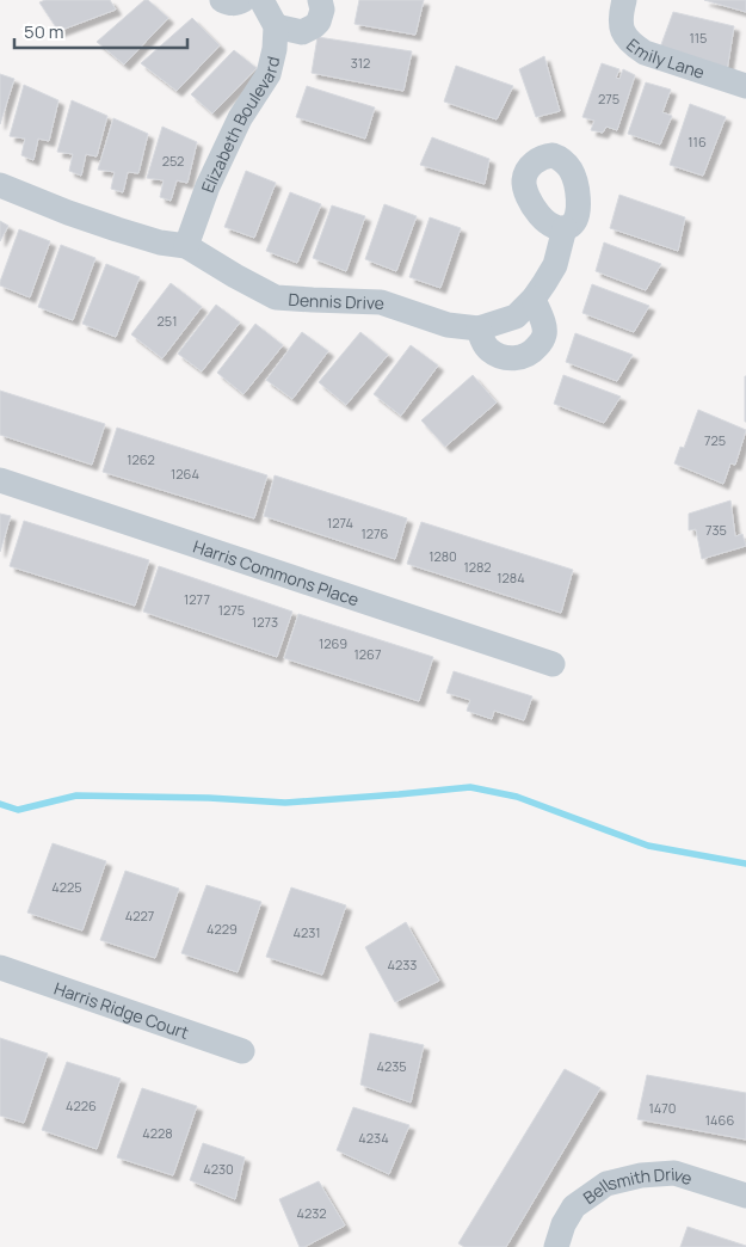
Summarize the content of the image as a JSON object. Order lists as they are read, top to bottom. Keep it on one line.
{"streets":{"street":["Emily Lane","Elizabeth Boulevard","Dennis Drive","Harris Commons Place","Harris Ridge Court","Bellsmith Drive"]},"crossings":[["Elizabeth Boulevard","Dennis Drive"]],"house_numbers":["115","312","275","116","252","251","725","1262","1264","1274","735","1276","1280","1282","1284","1277","1275","1273","1269","1267","4225","4227","4229","4231","4233","4235","4226","1470","1466","4228","4234","4230","4232"],"scale_bar":"50 m"}
